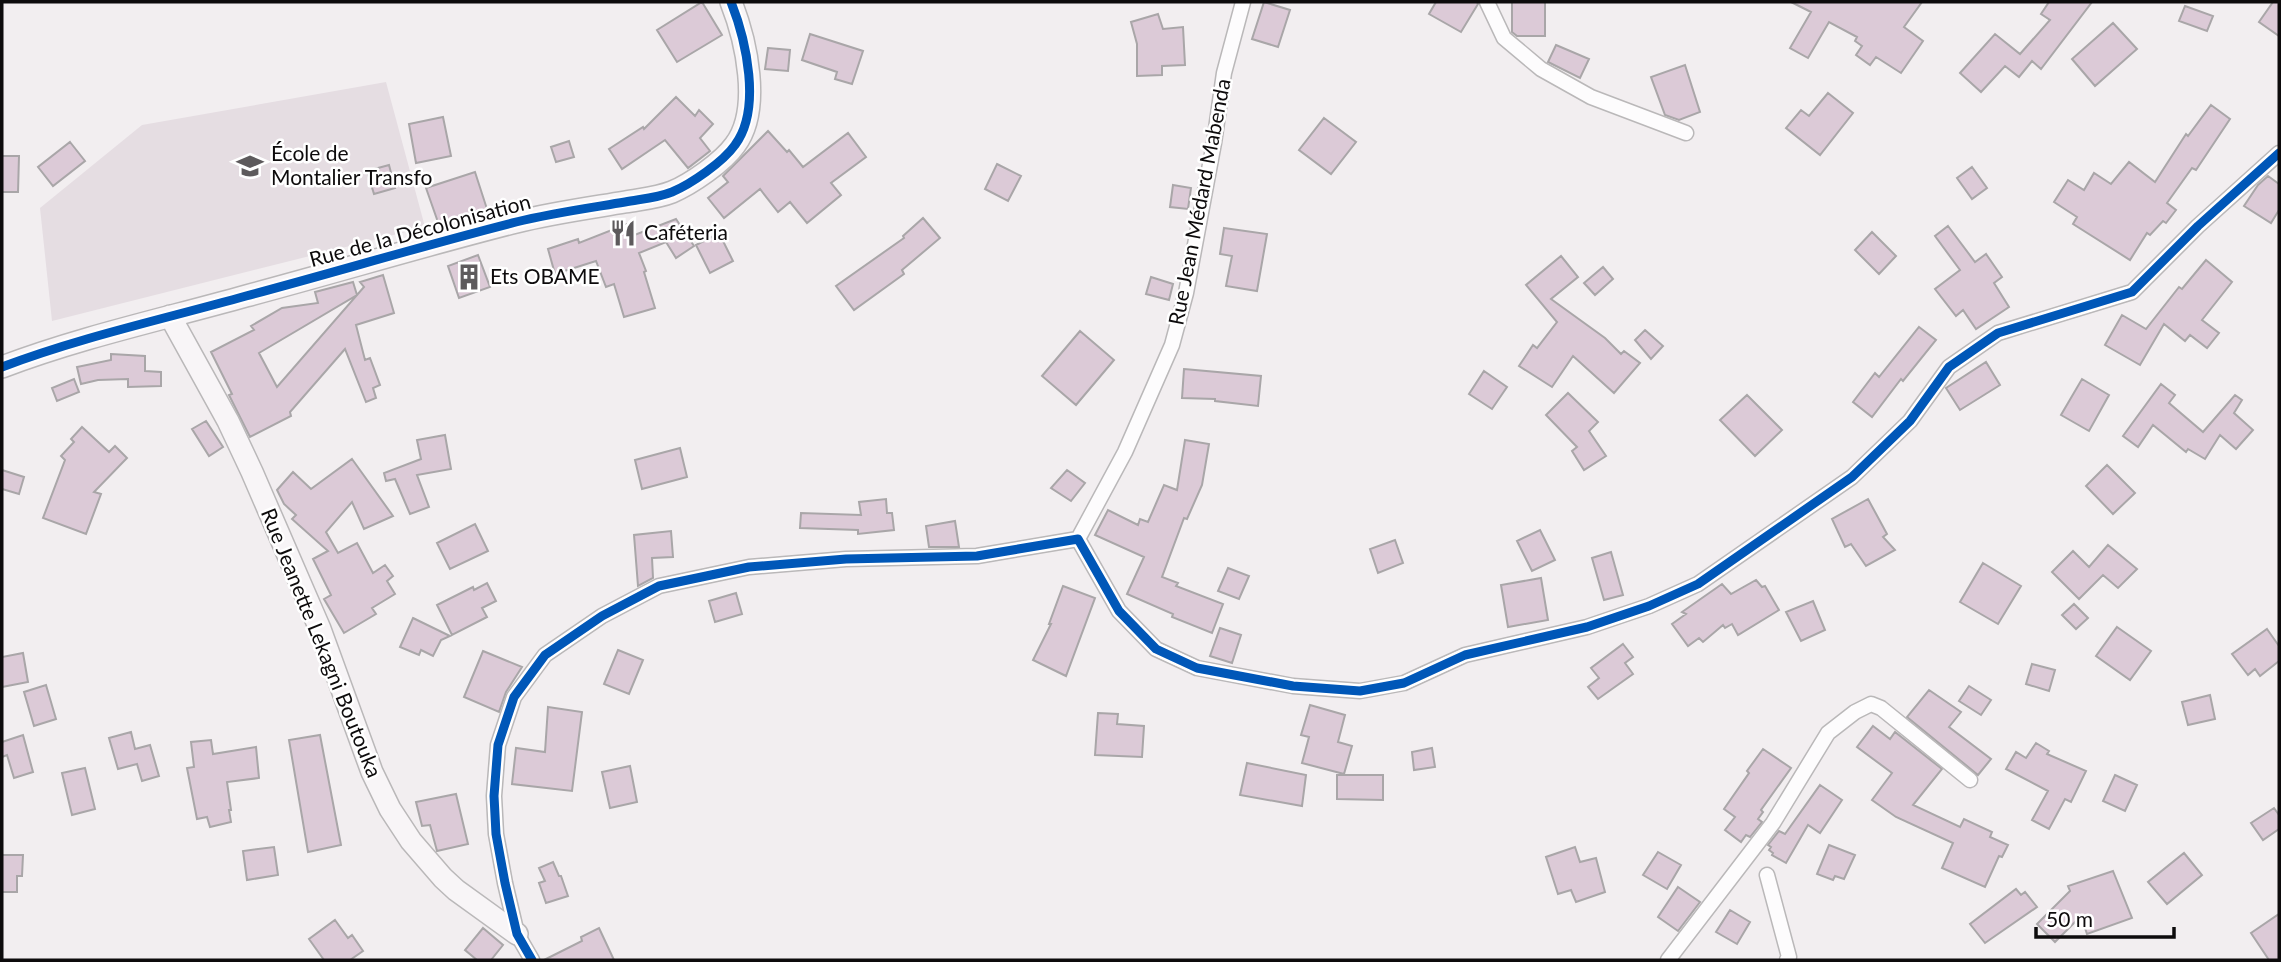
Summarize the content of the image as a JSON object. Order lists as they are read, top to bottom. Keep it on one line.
{"streets":{"street":["Rue Jean Médard Mabenda","Rue de la Décolonisation","Rue Jeanette Lekagni Boutouka"]},"crossings":[["Rue de la Décolonisation","Rue Jeanette Lekagni Boutouka"]],"places":{"school or university":["École de Montalier Transfo"],"restaurant":["Caféteria"],"building":["Ets OBAME"]},"scale_bar":"50 m"}
